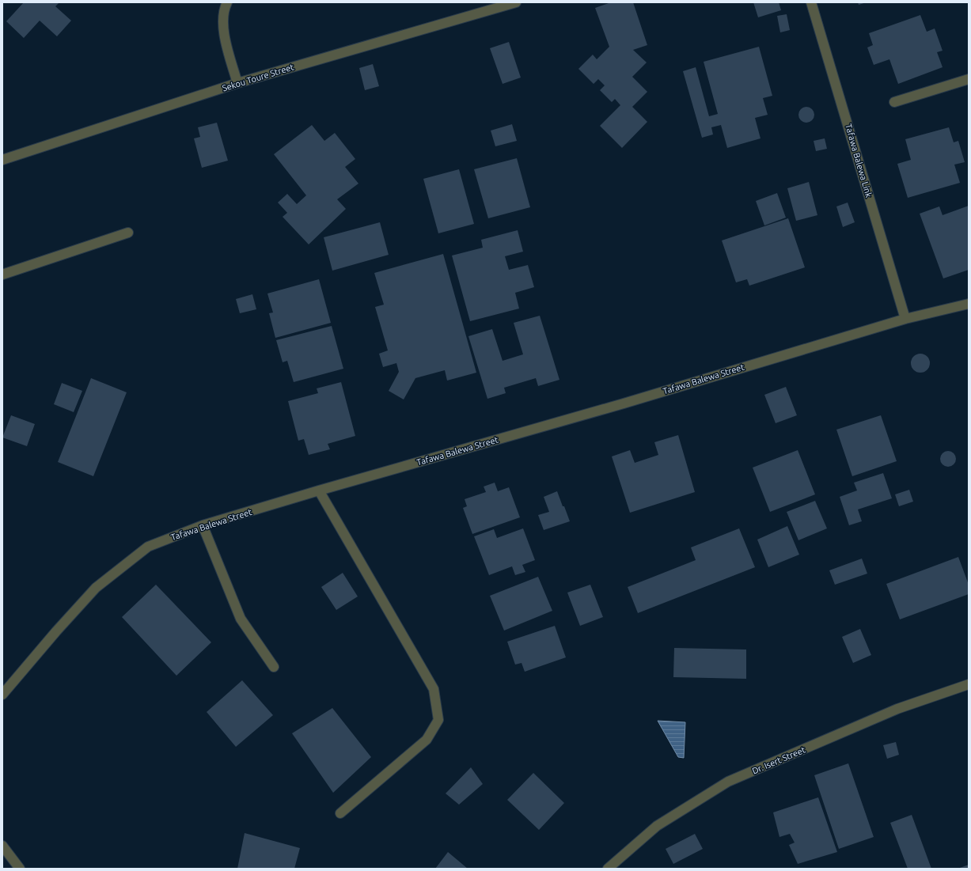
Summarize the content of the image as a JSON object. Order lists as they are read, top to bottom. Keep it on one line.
{"streets":{"street":["Sekou Toure Street","Tafawa Balewa Link","Tafawa Balewa Street","Dr. Isert Street"]},"crossings":[["Tafawa Balewa Link","Tafawa Balewa Street"]]}
